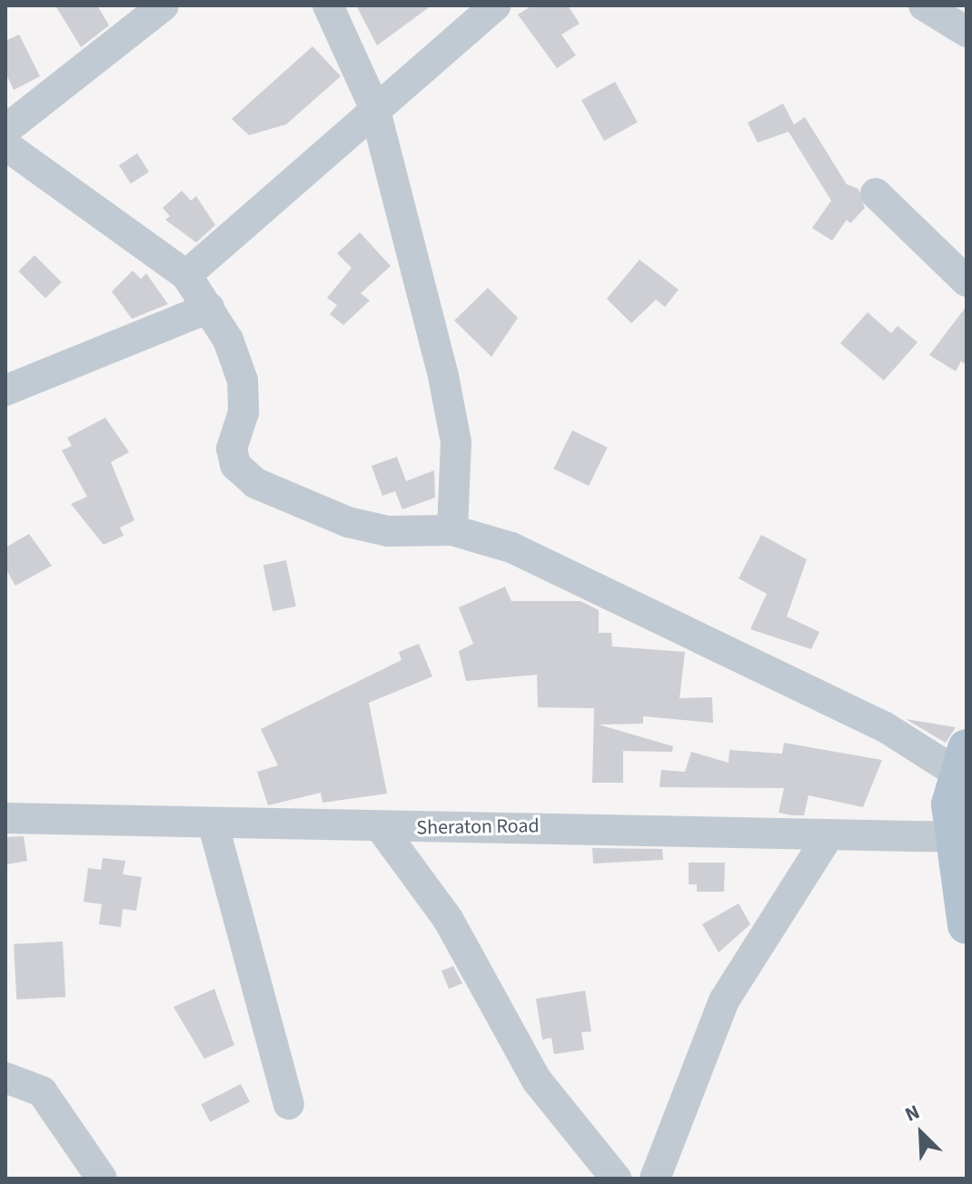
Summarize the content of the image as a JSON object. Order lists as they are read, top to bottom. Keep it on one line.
{"streets":{"street":["Sheraton Road"]},"north":"top left"}
